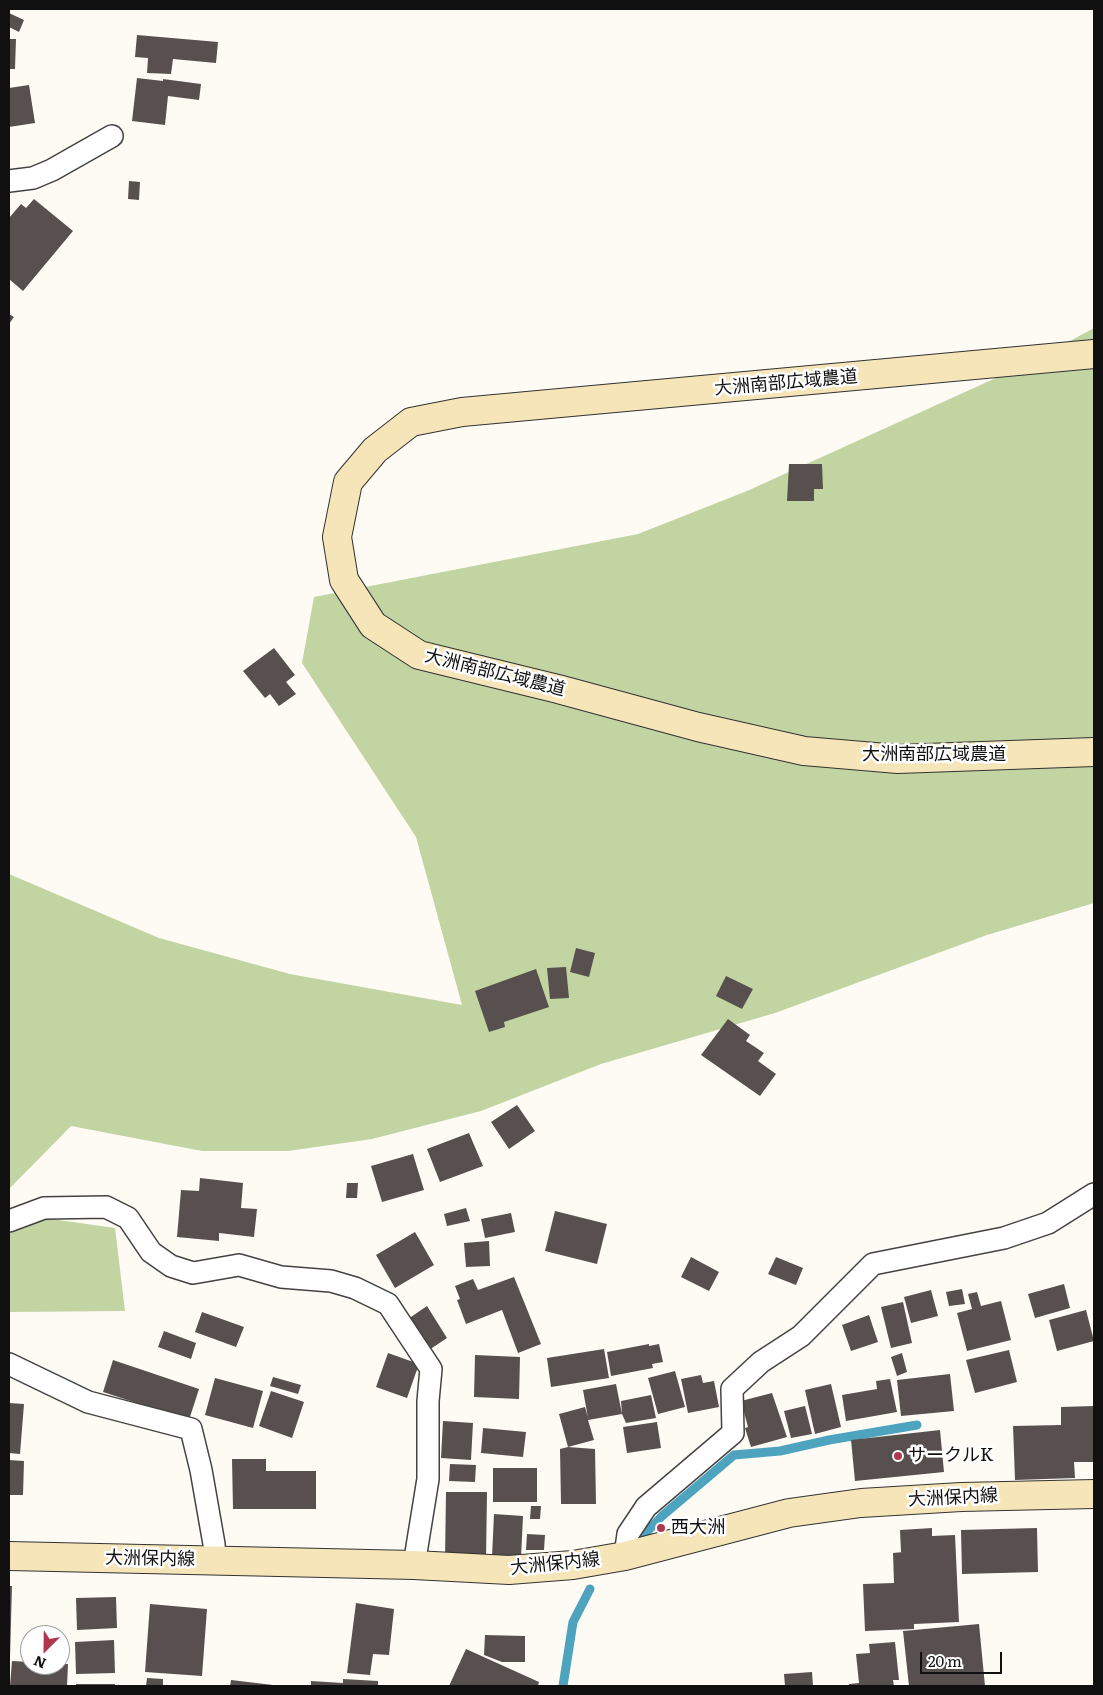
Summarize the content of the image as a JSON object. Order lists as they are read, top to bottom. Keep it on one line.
{"streets":{"street":["大洲南部広域農道","大洲保内線"]},"places":["サークルK","西大洲"],"scale_bar":"20 m","north":"bottom left"}
